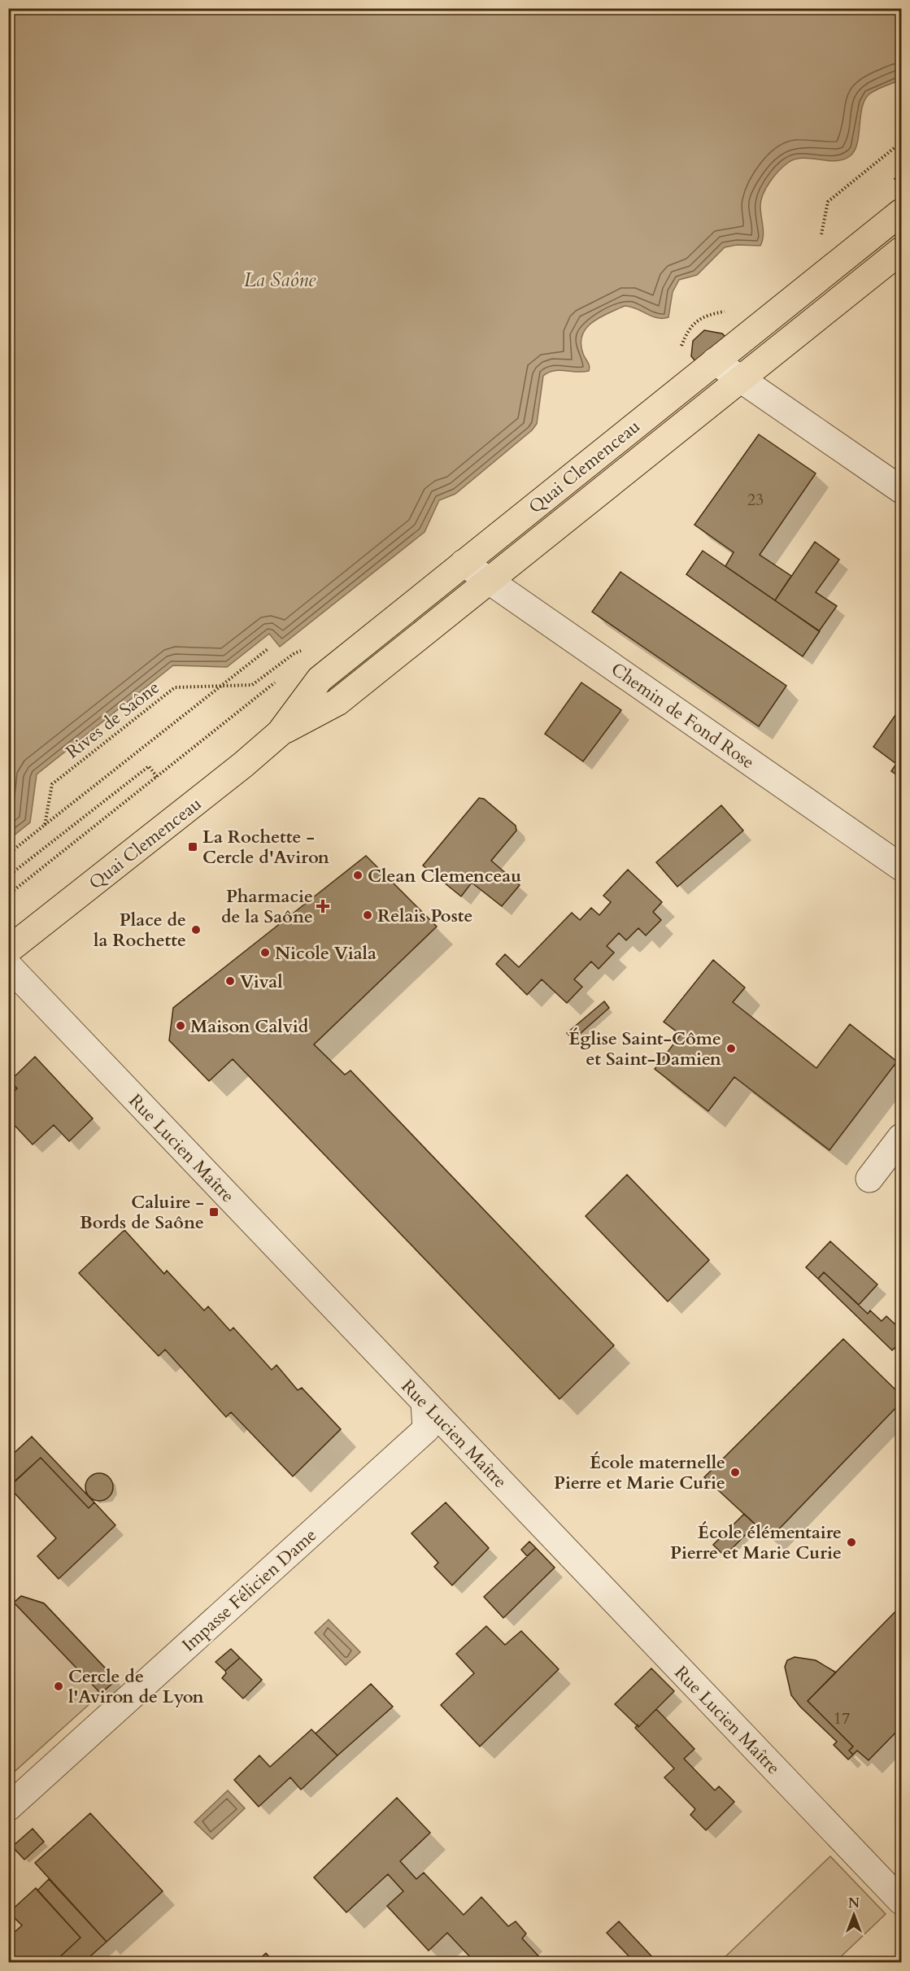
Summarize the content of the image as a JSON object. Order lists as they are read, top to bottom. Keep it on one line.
{"streets":{"main road":["Quai Clemenceau"],"street":["Chemin de Fond Rose","Rue Lucien Maître","Impasse Félicien Dame"],"path":["Rives de Saône"]},"crossings":[["Quai Clemenceau","Chemin de Fond Rose"],["Rue Lucien Maître","Impasse Félicien Dame"]],"water":["La Saône"],"places":{"transit":["La Rochette - Cercle d'Aviron","Caluire - Bords de Saône"],"other":["Clean Clemenceau","Relais Poste","Place de la Rochette","Nicole Viala","Vival","Maison Calvid","Église Saint-Côme et Saint-Damien","École maternelle Pierre et Marie Curie","École élémentaire Pierre et Marie Curie","Cercle de l'Aviron de Lyon"],"health":["Pharmacie de la Saône"]},"house_numbers":["23","17"],"north":"top"}
